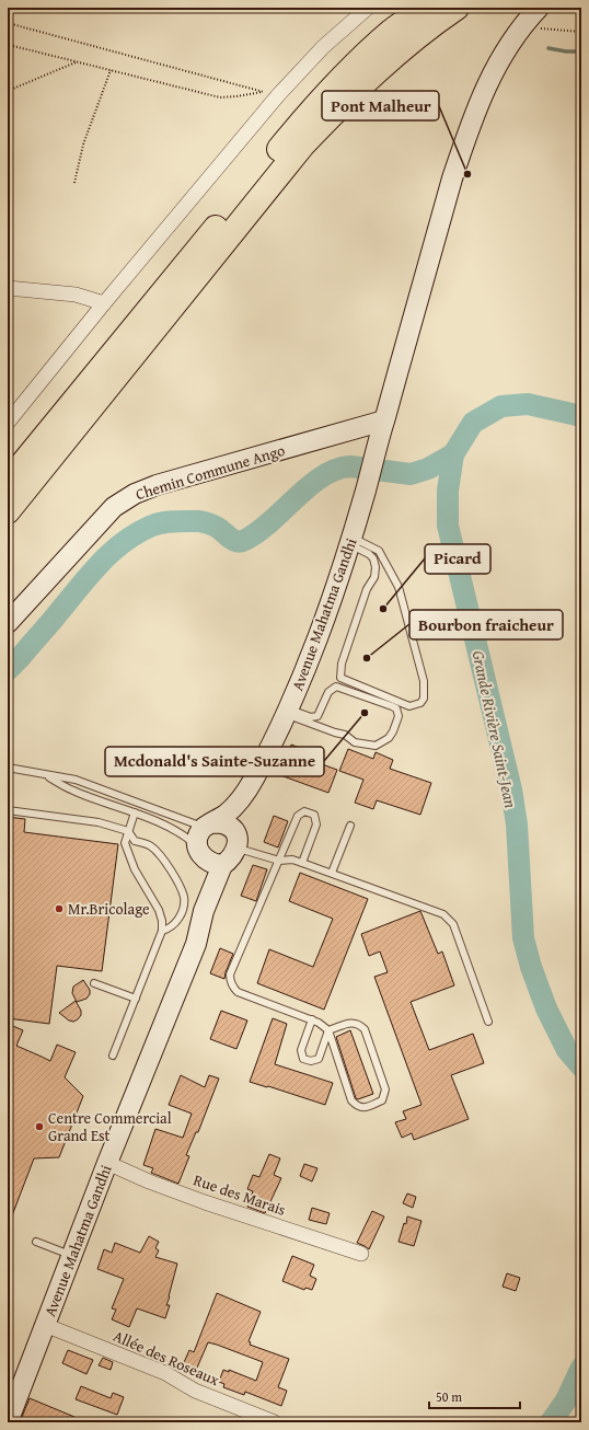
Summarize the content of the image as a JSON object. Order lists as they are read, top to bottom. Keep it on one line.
{"streets":{"main road":["Chemin Commune Ango","Avenue Mahatma Gandhi"],"street":["Rue des Marais","Allée des Roseaux"]},"crossings":[["Chemin Commune Ango","Avenue Mahatma Gandhi"],["Avenue Mahatma Gandhi","Rue des Marais"],["Avenue Mahatma Gandhi","Allée des Roseaux"]],"water":["Grande Rivière Saint-Jean"],"places":["Pont Malheur","Picard","Bourbon fraicheur","Mcdonald's Sainte-Suzanne","Mr.Bricolage","Centre Commercial Grand Est"],"scale_bar":"50 m"}
